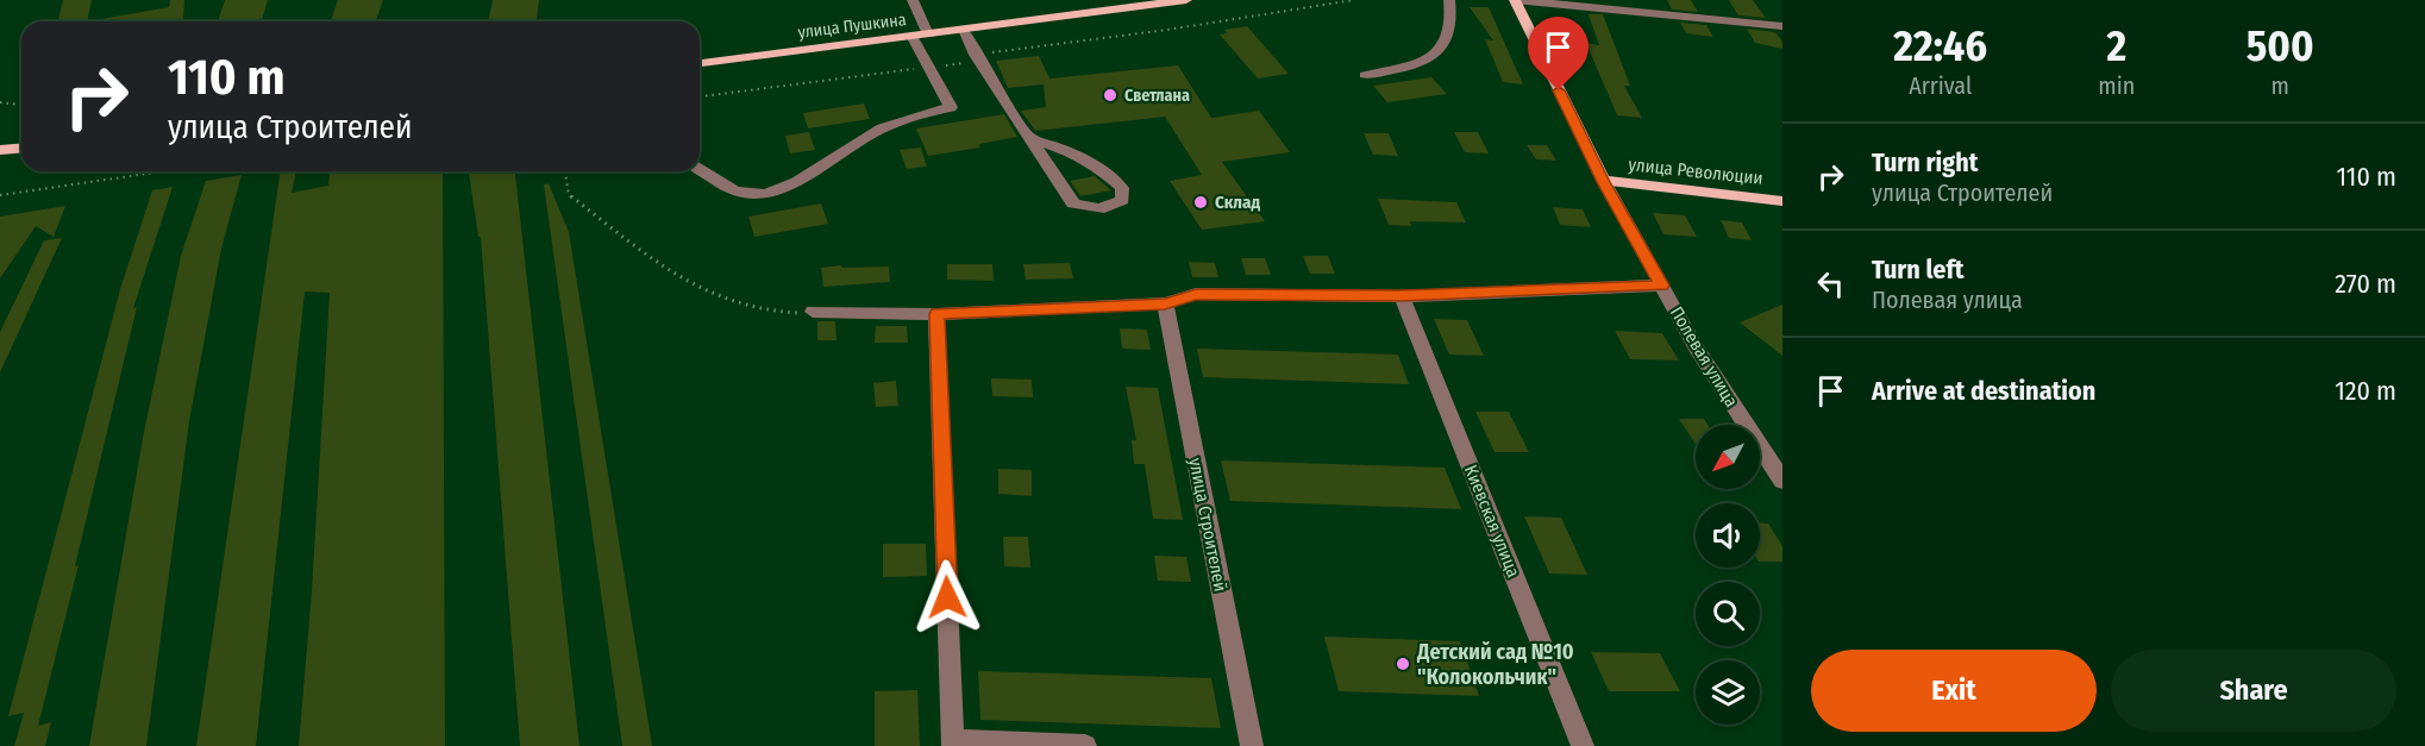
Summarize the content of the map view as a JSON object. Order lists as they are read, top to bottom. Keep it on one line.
{"streets":{"main road":["улица Пушкина","улица Революции","Полевая улица"],"street":["Киевская улица","улица Строителей"]},"crossings":[["улица Революции","Полевая улица"]],"places":["Светлана","Склад","Детский сад №10 \"Колокольчик\""],"north":"bottom left","page":{"eta":["22:46","Arrival","2","min","500","m"],"turn":["110 m","улица Строителей"],"list":[{"name":"Turn right","note":"улица Строителей","value":"110 m"},{"name":"Turn left","note":"Полевая улица","value":"270 m"},{"name":"Arrive at destination","value":"120 m"}],"buttons":["Exit","Share"]}}
